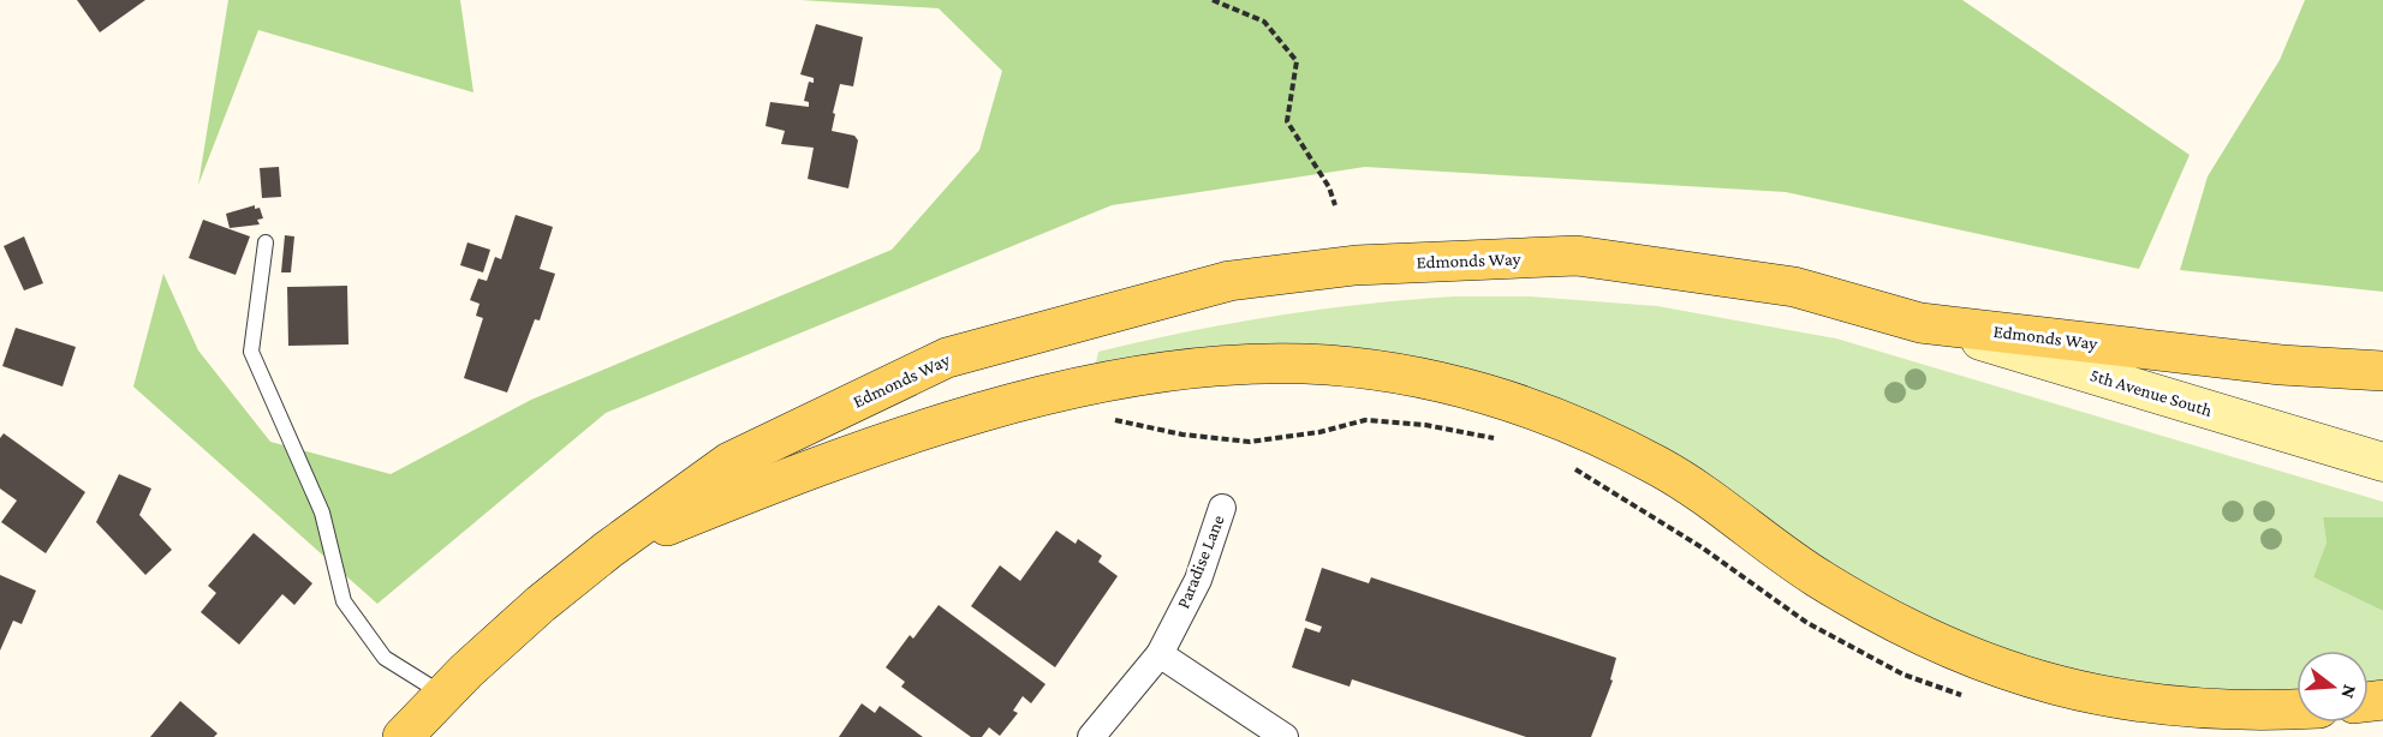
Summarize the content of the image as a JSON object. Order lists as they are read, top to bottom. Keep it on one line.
{"streets":{"main road":["Edmonds Way","5th Avenue South"],"street":["Paradise Lane"]},"crossings":[["Edmonds Way","5th Avenue South"]],"north":"right"}
